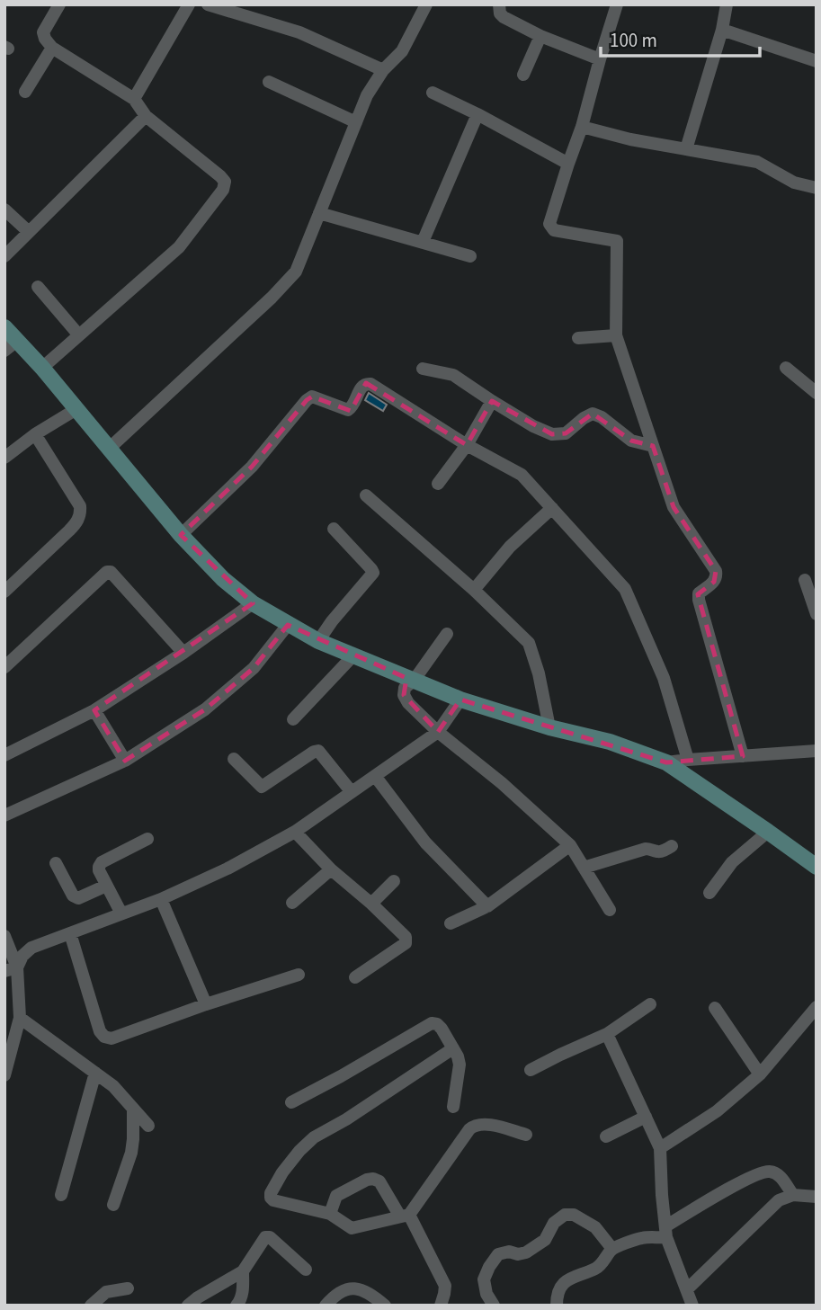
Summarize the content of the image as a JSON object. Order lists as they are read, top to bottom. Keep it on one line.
{"scale_bar":"100 m"}
